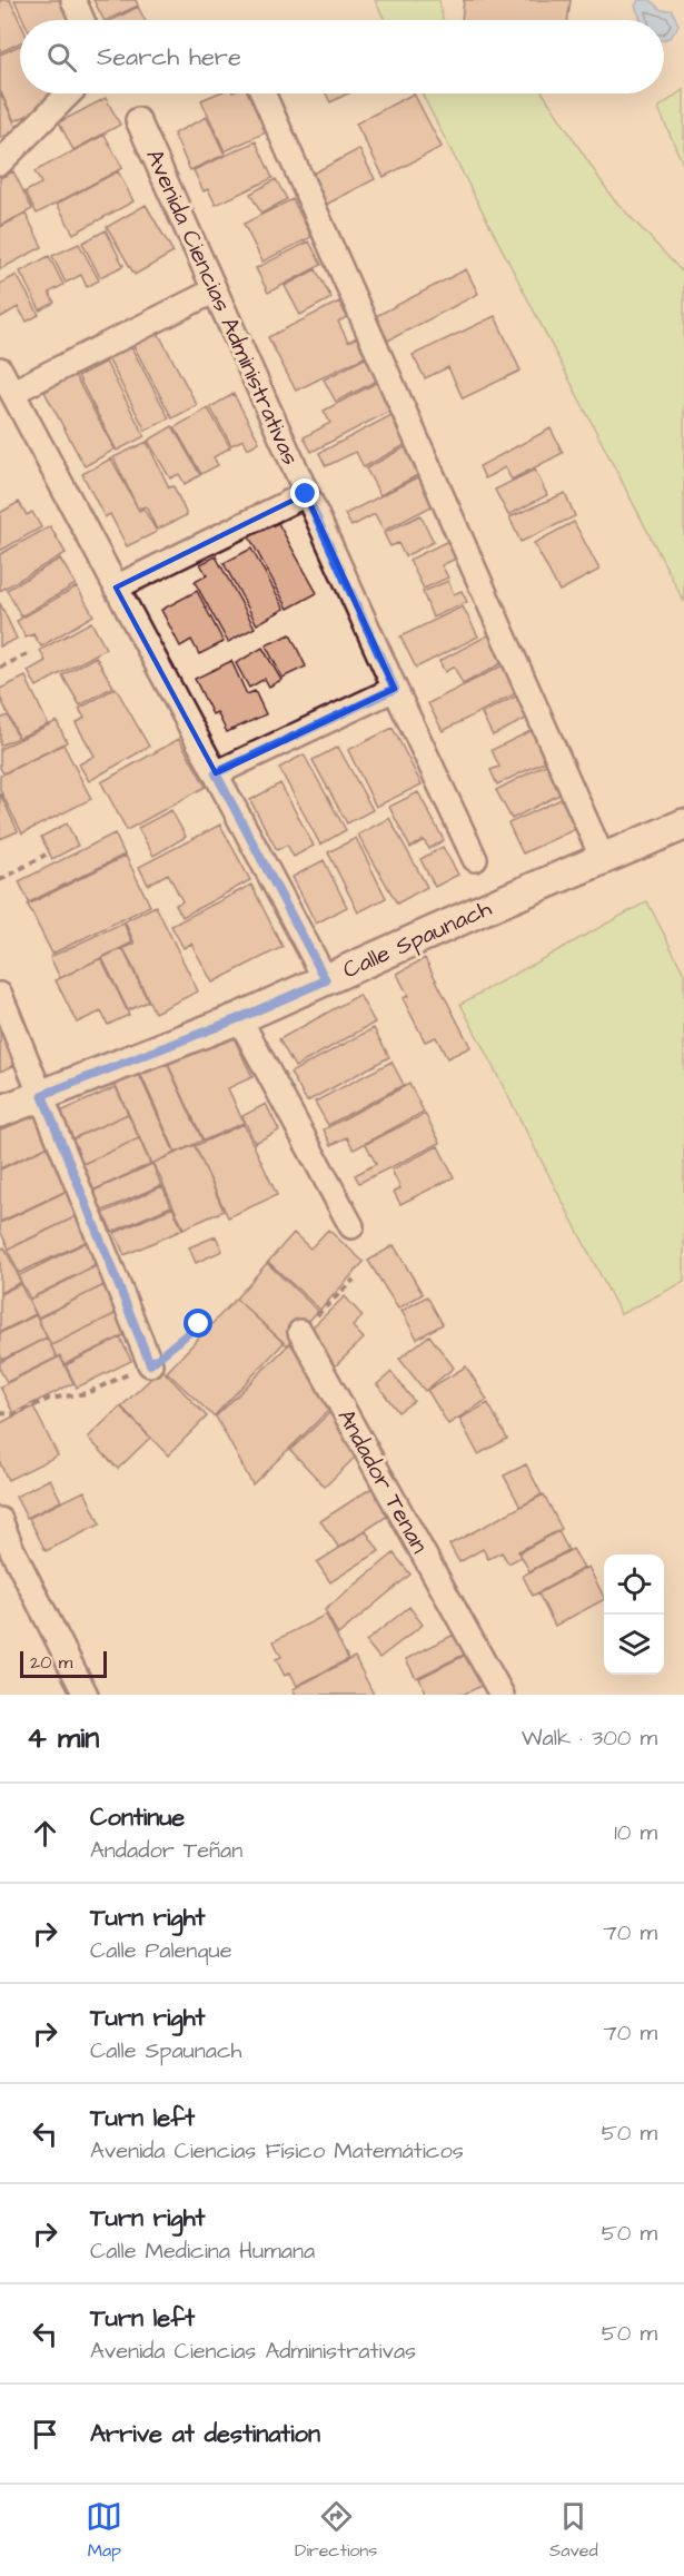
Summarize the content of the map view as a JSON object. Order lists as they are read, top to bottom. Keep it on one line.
{"streets":{"street":["Avenida Ciencias Administrativas","Calle Spaunach","Andador Tenan"]},"scale_bar":"20 m","page":{"search":"Search here","scale":"20 m","heading":["4 min","Walk · 300 m"],"list":[["Continue","Andador Teñan","10 m"],["Turn right","Calle Palenque","70 m"],["Turn right","Calle Spaunach","70 m"],["Turn left","Avenida Ciencias Físico Matemáticos","50 m"],["Turn right","Calle Medicina Humana","50 m"],["Turn left","Avenida Ciencias Administrativas","50 m"],"Arrive at destination"],"nav":["Map","Directions","Saved"]}}
